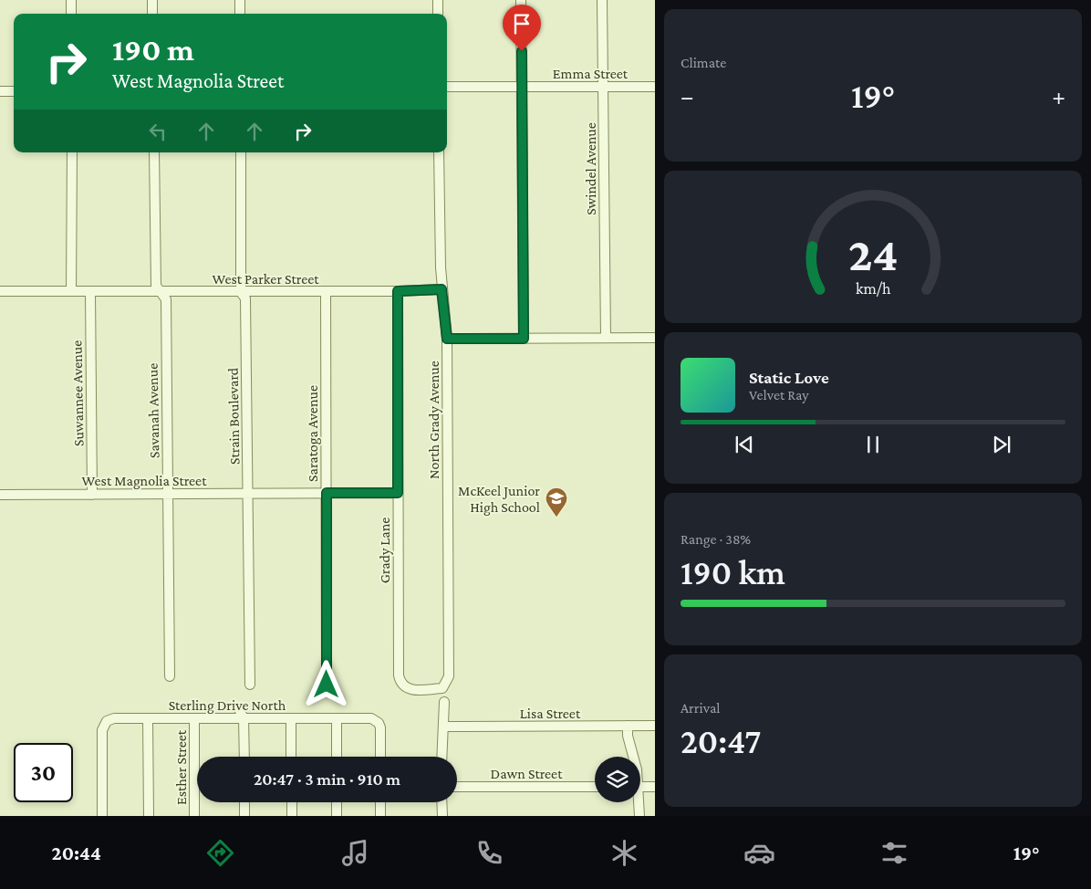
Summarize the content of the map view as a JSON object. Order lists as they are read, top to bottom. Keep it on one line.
{"streets":{"street":["Emma Street","Swindel Avenue","West Parker Street","Suwannee Avenue","Savanah Avenue","Strain Boulevard","North Grady Avenue","Saratoga Avenue","West Magnolia Street","Grady Lane","Sterling Drive North","Lisa Street","Esther Street","Dawn Street"]},"crossings":[["Emma Street","Swindel Avenue"],["West Parker Street","Suwannee Avenue"],["West Parker Street","Savanah Avenue"],["West Parker Street","Strain Boulevard"],["West Parker Street","North Grady Avenue"],["West Parker Street","Saratoga Avenue"],["West Parker Street","Grady Lane"],["Suwannee Avenue","West Magnolia Street"],["Savanah Avenue","West Magnolia Street"],["Strain Boulevard","West Magnolia Street"],["North Grady Avenue","Grady Lane"],["Saratoga Avenue","West Magnolia Street"],["West Magnolia Street","Grady Lane"],["Sterling Drive North","Esther Street"]],"places":{"school or university":["McKeel Junior High School"]},"page":{"tile":["Climate",["Range · 38%","190 km"],["Arrival","20:47"]],"turn":["190 m","West Magnolia Street"],"heat":["−","19°","+"],"song":["Static Love","Velvet Ray"],"limit":"30","trip":"20:47 · 3 min · 910 m","tabs":["20:44","19°"],"gauge":["24","km/h"]}}
